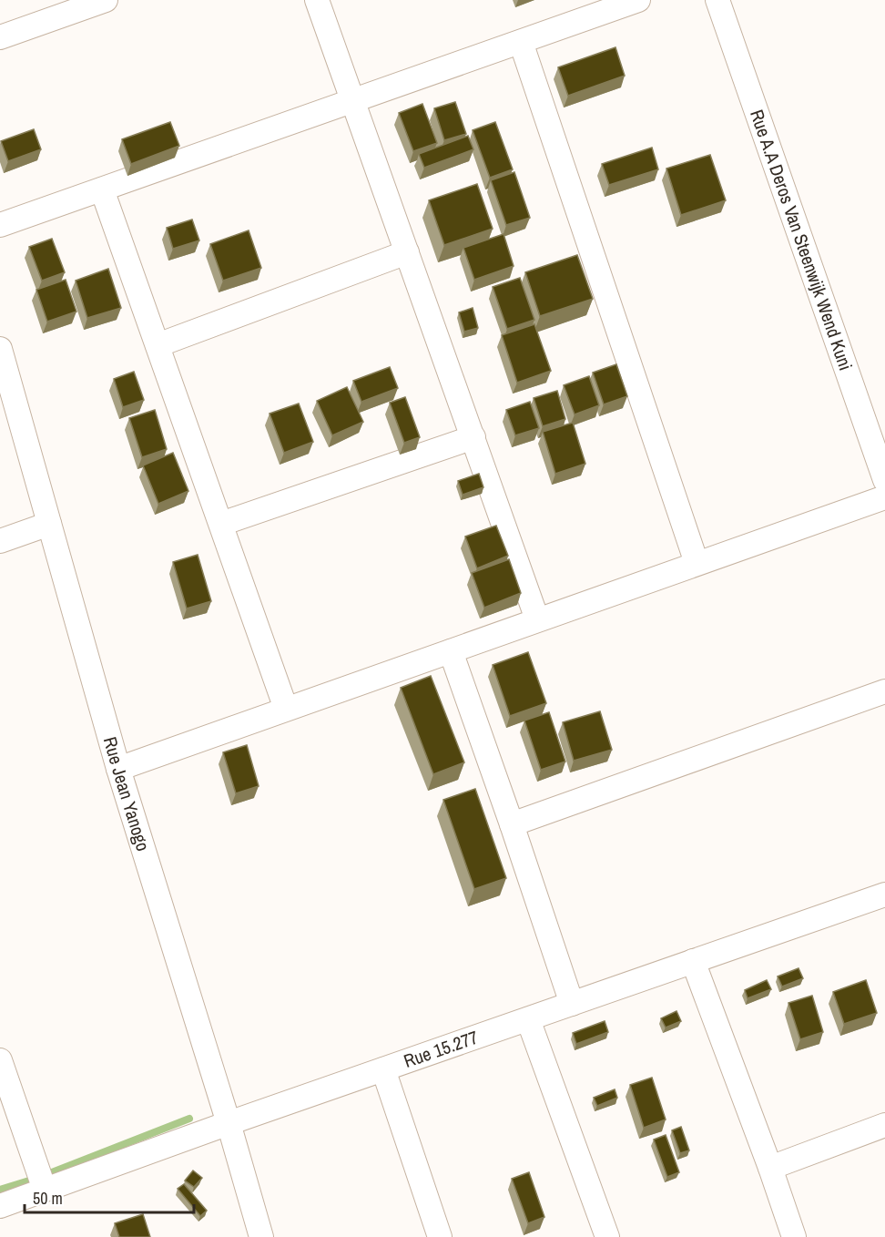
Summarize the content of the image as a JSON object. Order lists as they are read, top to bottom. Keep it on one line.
{"streets":{"street":["Rue A.A Deros Van Steenwijk Wend Kuni","Rue Jean Yanogo","Rue 15.277"]},"crossings":[["Rue Jean Yanogo","Rue 15.277"]],"scale_bar":"50 m"}
